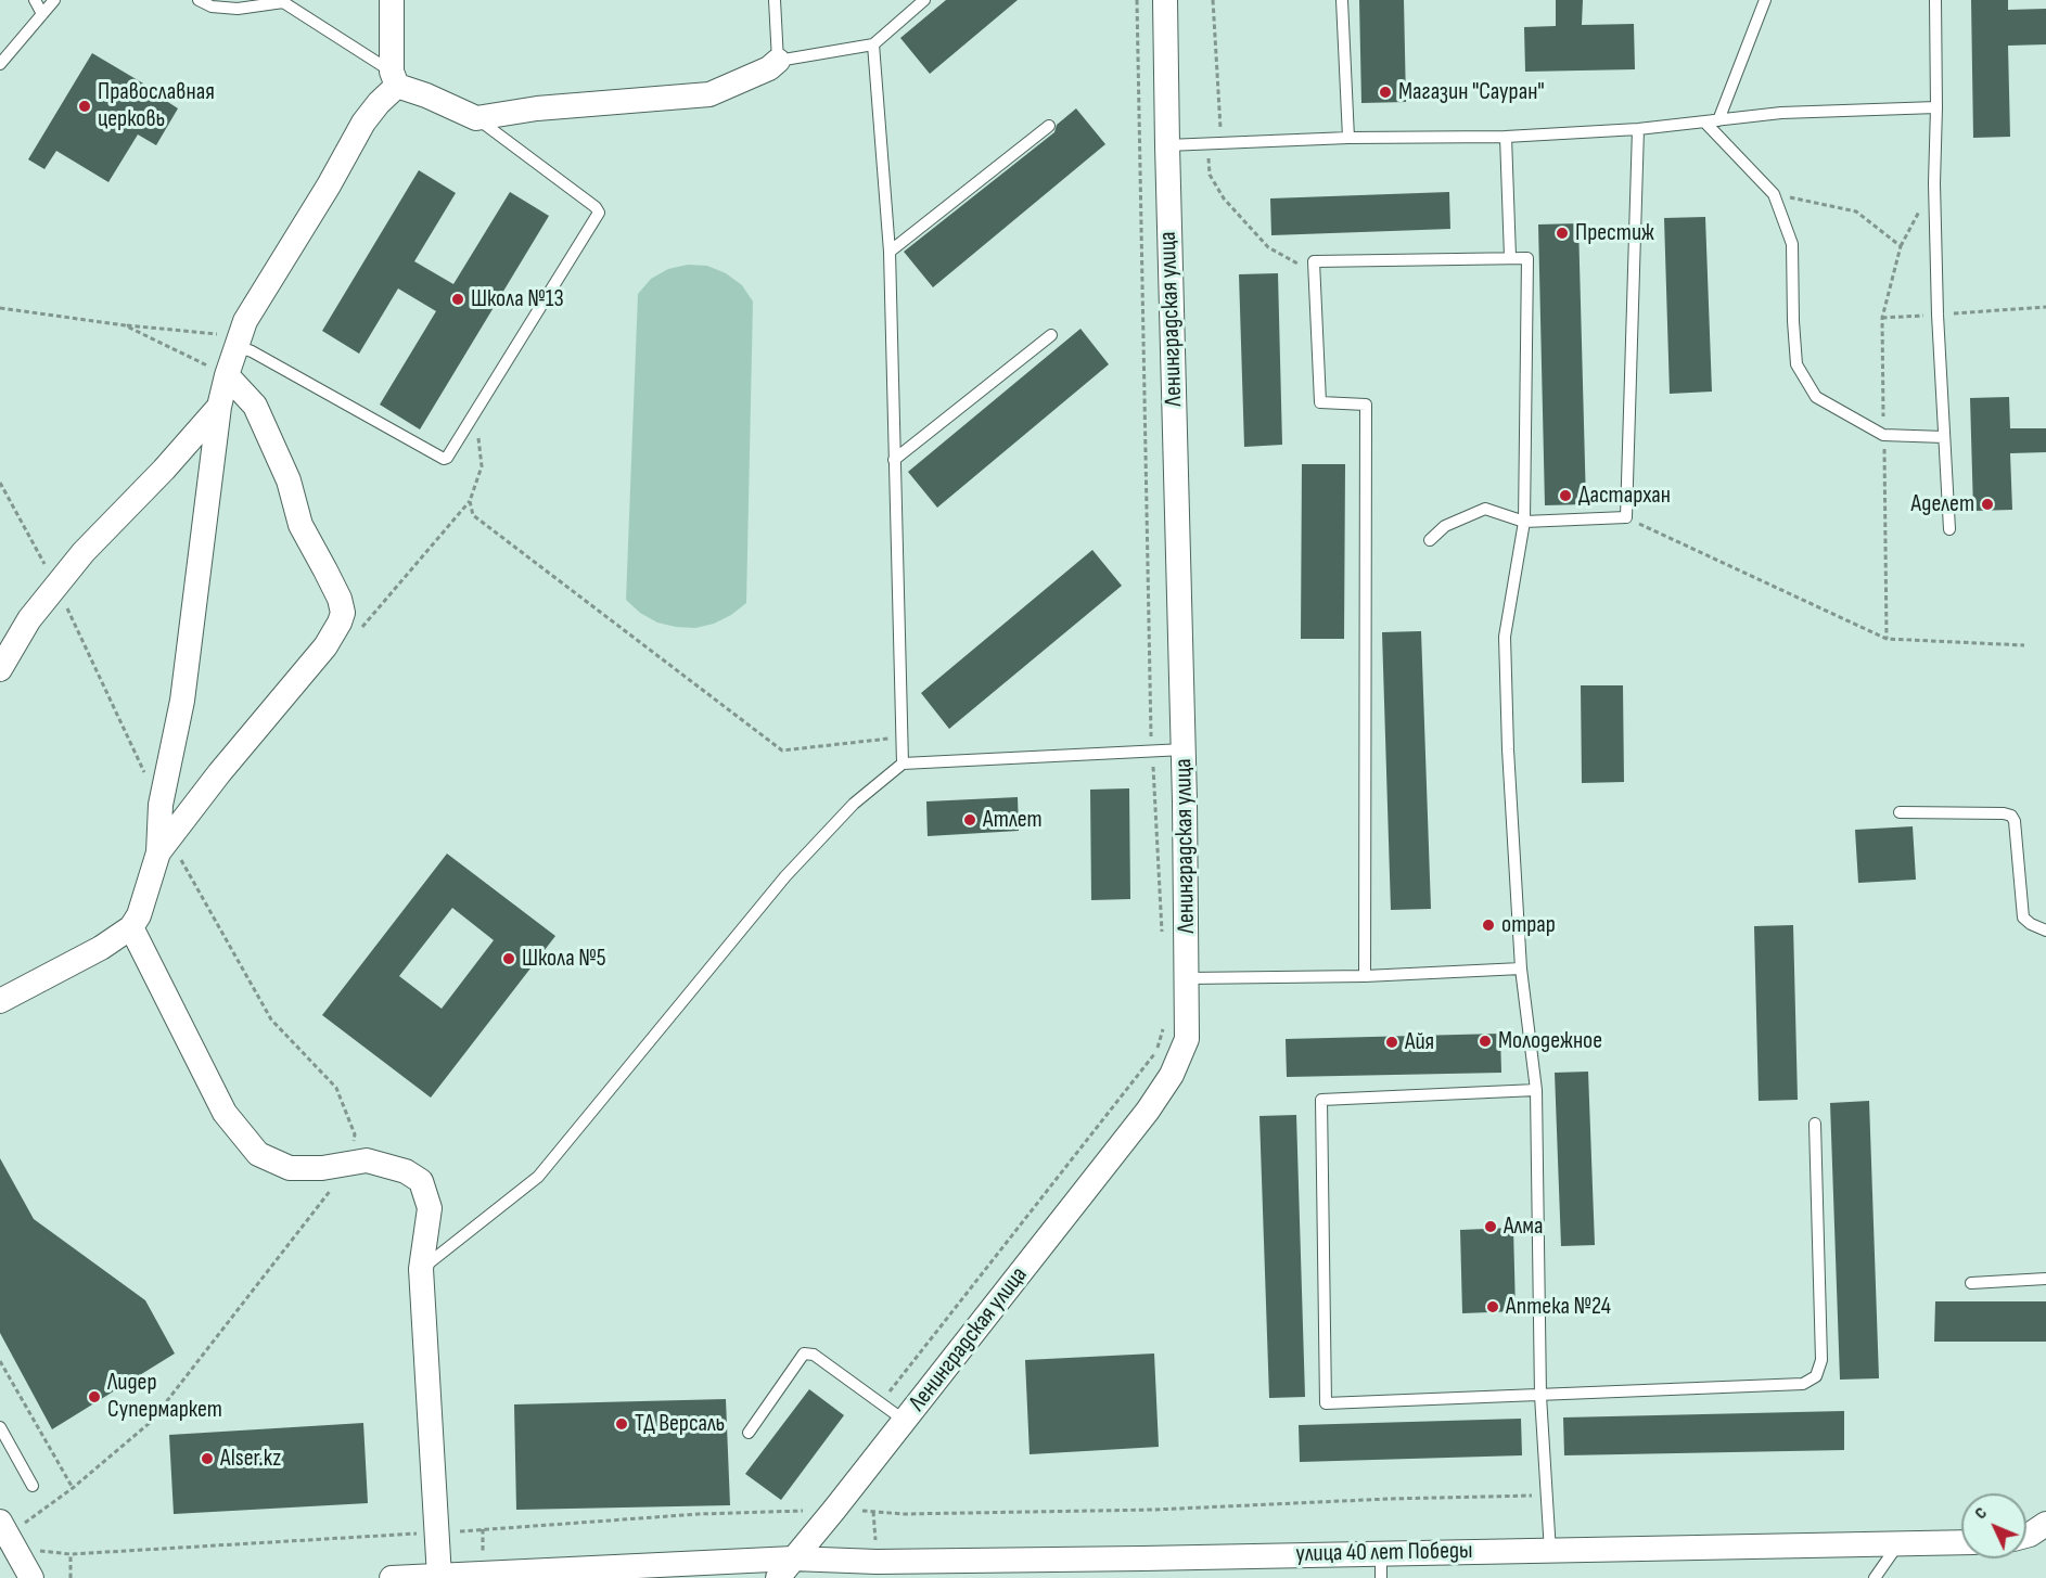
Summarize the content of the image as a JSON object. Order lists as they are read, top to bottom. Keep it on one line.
{"streets":{"street":["Ленинградская улица","улица 40 лет Победы"]},"crossings":[["Ленинградская улица","улица 40 лет Победы"]],"places":["Магазин \"Сауран\"","Православная церковь","Престиж","Школа №13","Дастархан","Аделет","Атлет","отрар","Школа №5","Молодежное","Айя","Алма","Аптека №24","Лидер Супермаркет","ТД Версаль","Alser.kz"],"north":"top left"}
